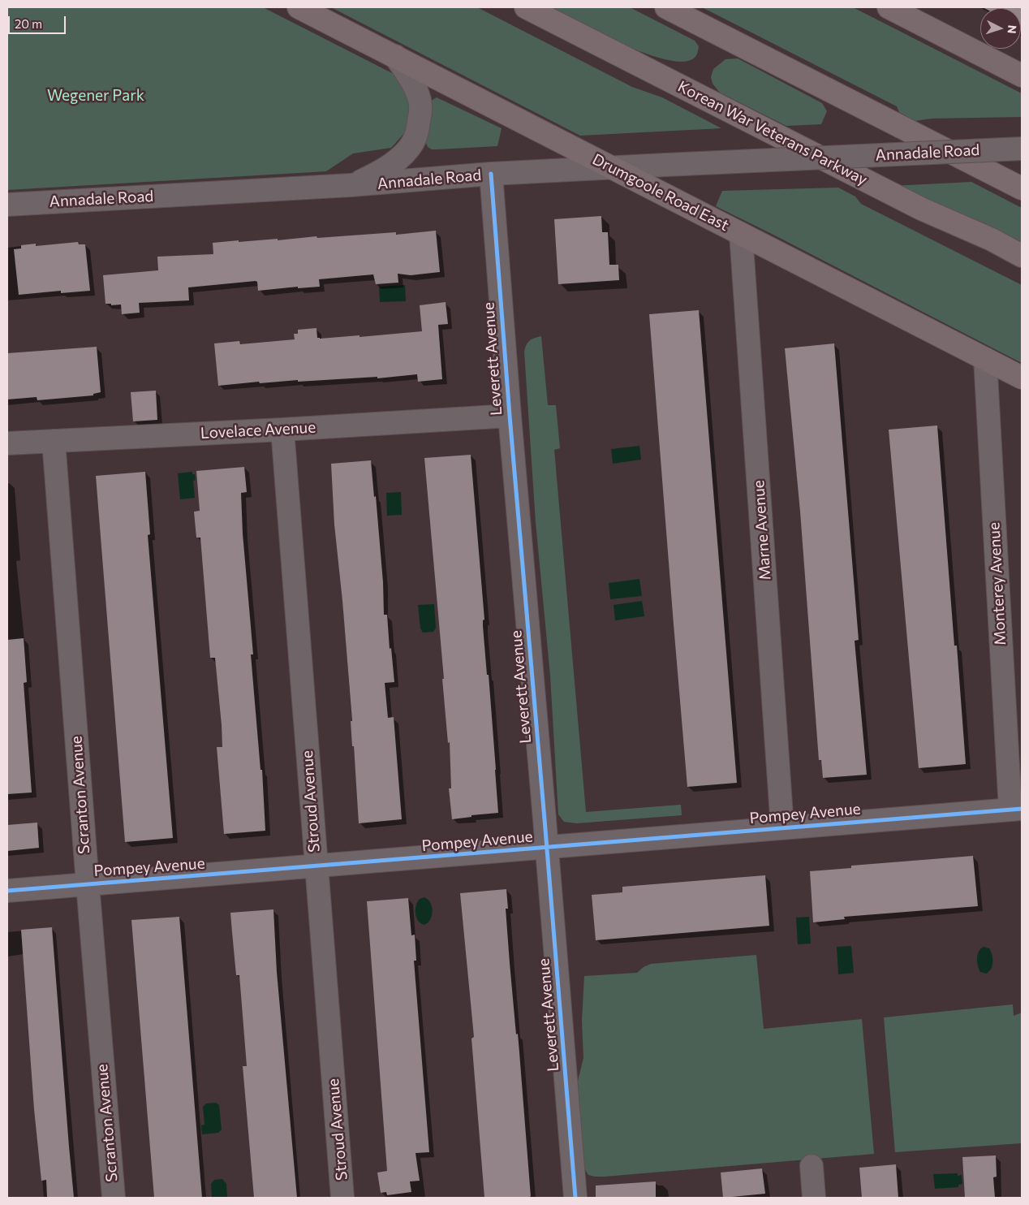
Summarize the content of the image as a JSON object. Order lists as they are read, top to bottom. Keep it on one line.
{"streets":{"highway":["Korean War Veterans Parkway"],"main road":["Drumgoole Road East"],"street":["Annadale Road","Leverett Avenue","Lovelace Avenue","Marne Avenue","Monterey Avenue","Scranton Avenue","Stroud Avenue","Pompey Avenue"]},"crossings":[["Annadale Road","Drumgoole Road East"],["Annadale Road","Leverett Avenue"],["Drumgoole Road East","Marne Avenue"],["Drumgoole Road East","Monterey Avenue"],["Leverett Avenue","Lovelace Avenue"],["Leverett Avenue","Pompey Avenue"],["Lovelace Avenue","Scranton Avenue"],["Lovelace Avenue","Stroud Avenue"],["Marne Avenue","Pompey Avenue"],["Monterey Avenue","Pompey Avenue"],["Scranton Avenue","Pompey Avenue"],["Stroud Avenue","Pompey Avenue"]],"parks":["Wegener Park"],"scale_bar":"20 m","north":"right"}
